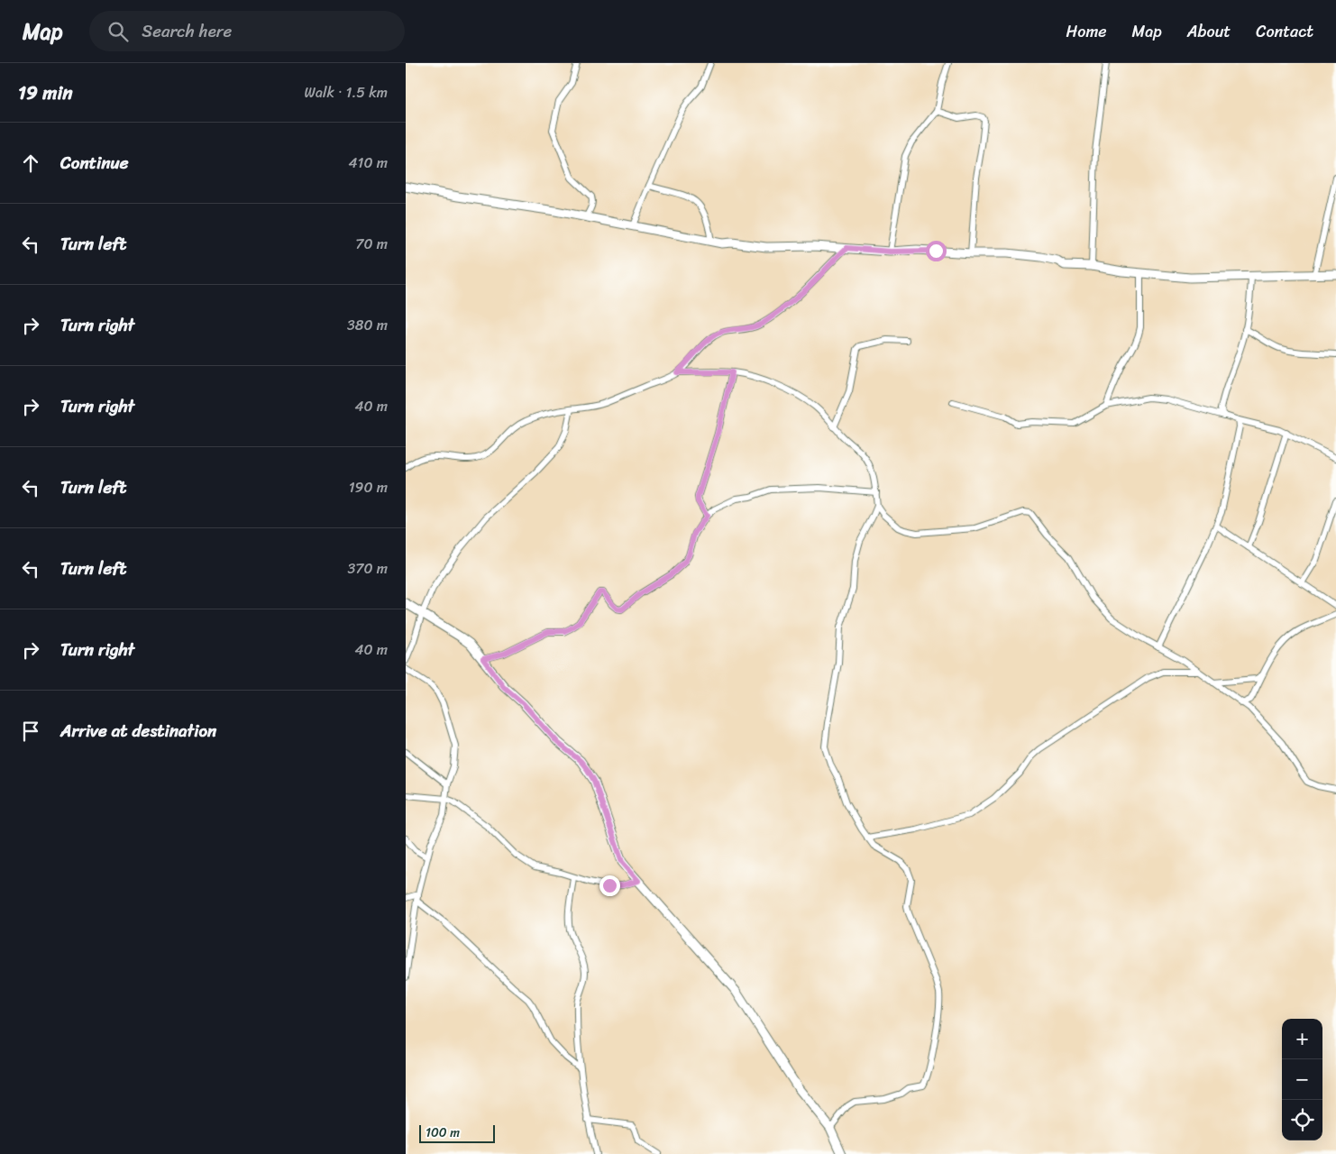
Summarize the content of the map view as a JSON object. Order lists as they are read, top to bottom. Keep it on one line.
{"scale_bar":"100 m","page":{"header":"Map","search":"Search here","nav":["Home","Map","About","Contact"],"heading":["19 min","Walk · 1.5 km"],"list":[["Continue","410 m"],["Turn left","70 m"],["Turn right","380 m"],["Turn right","40 m"],["Turn left","190 m"],["Turn left","370 m"],["Turn right","40 m"],"Arrive at destination"],"map_buttons":["+","−"],"scale":"100 m"}}
